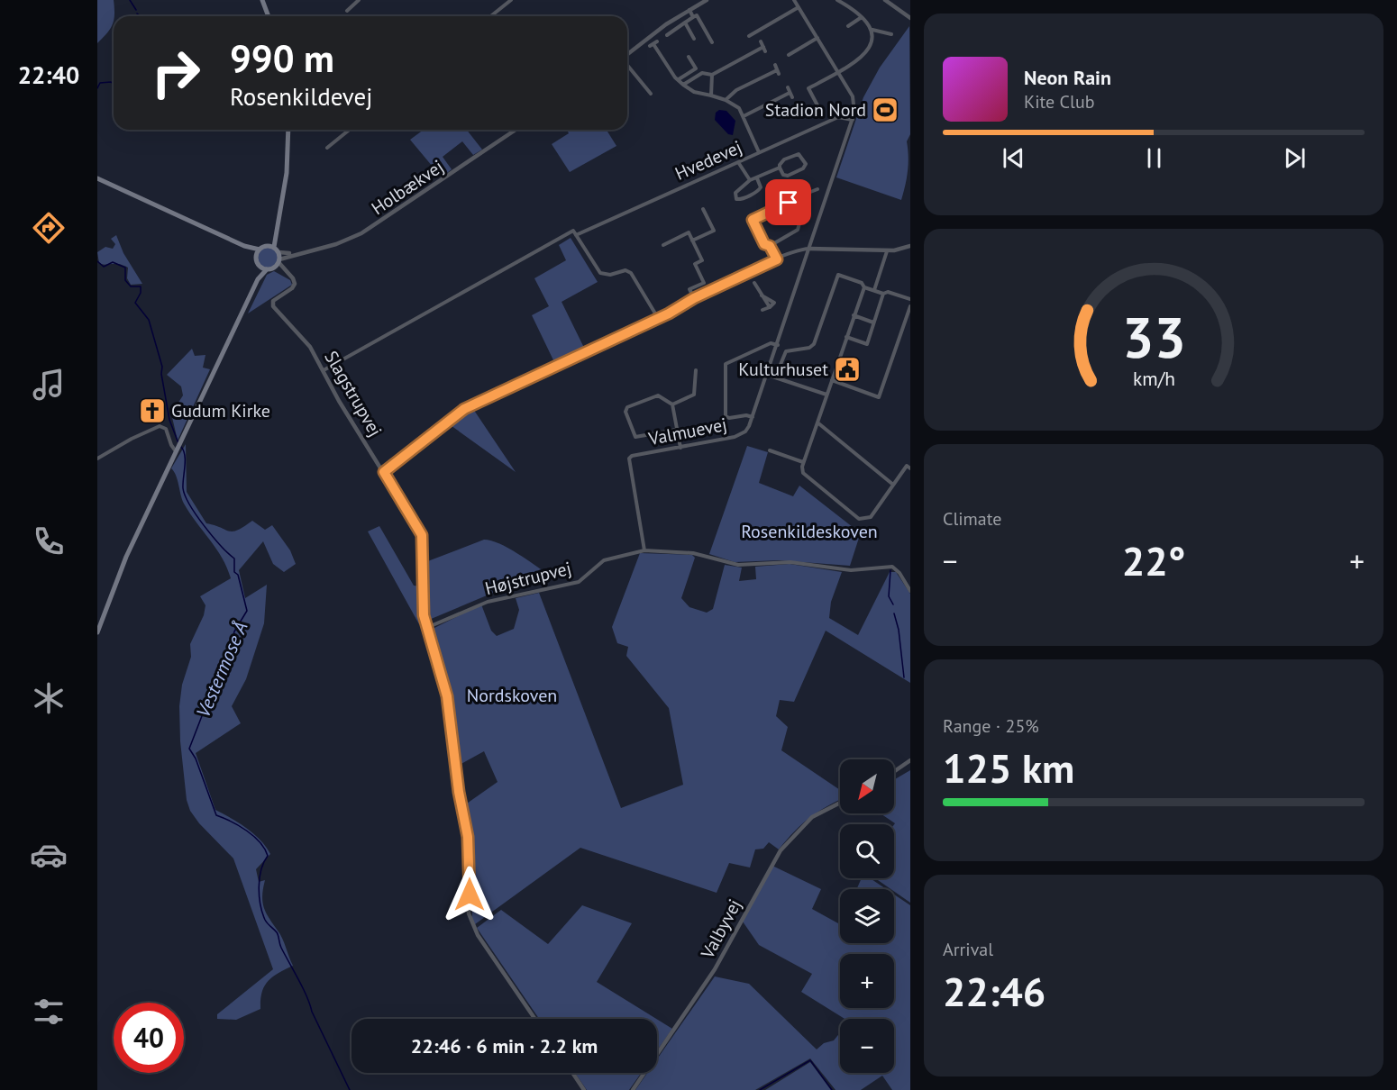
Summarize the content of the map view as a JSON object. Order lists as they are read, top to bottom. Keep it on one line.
{"streets":{"street":["Hvedevej","Holbækvej","Slagstrupvej","Valmuevej","Højstrupvej","Valbyvej"]},"crossings":[["Hvedevej","Valmuevej"],["Holbækvej","Slagstrupvej"],["Slagstrupvej","Højstrupvej"],["Valmuevej","Højstrupvej"]],"water":["Vestermose Å"],"parks":["Rosenkildeskoven","Nordskoven"],"places":{"sports":["Stadion Nord"],"public building":["Kulturhuset"],"church":["Gudum Kirke"]},"north":"bottom left","page":{"tabs":"22:40","turn":["990 m","Rosenkildevej"],"song":["Neon Rain","Kite Club"],"tile":["Climate",["Range · 25%","125 km"],["Arrival","22:46"]],"heat":["−","22°","+"],"map_buttons":["+","−"],"limit":"40","trip":"22:46 · 6 min · 2.2 km","gauge":["33","km/h"]}}
